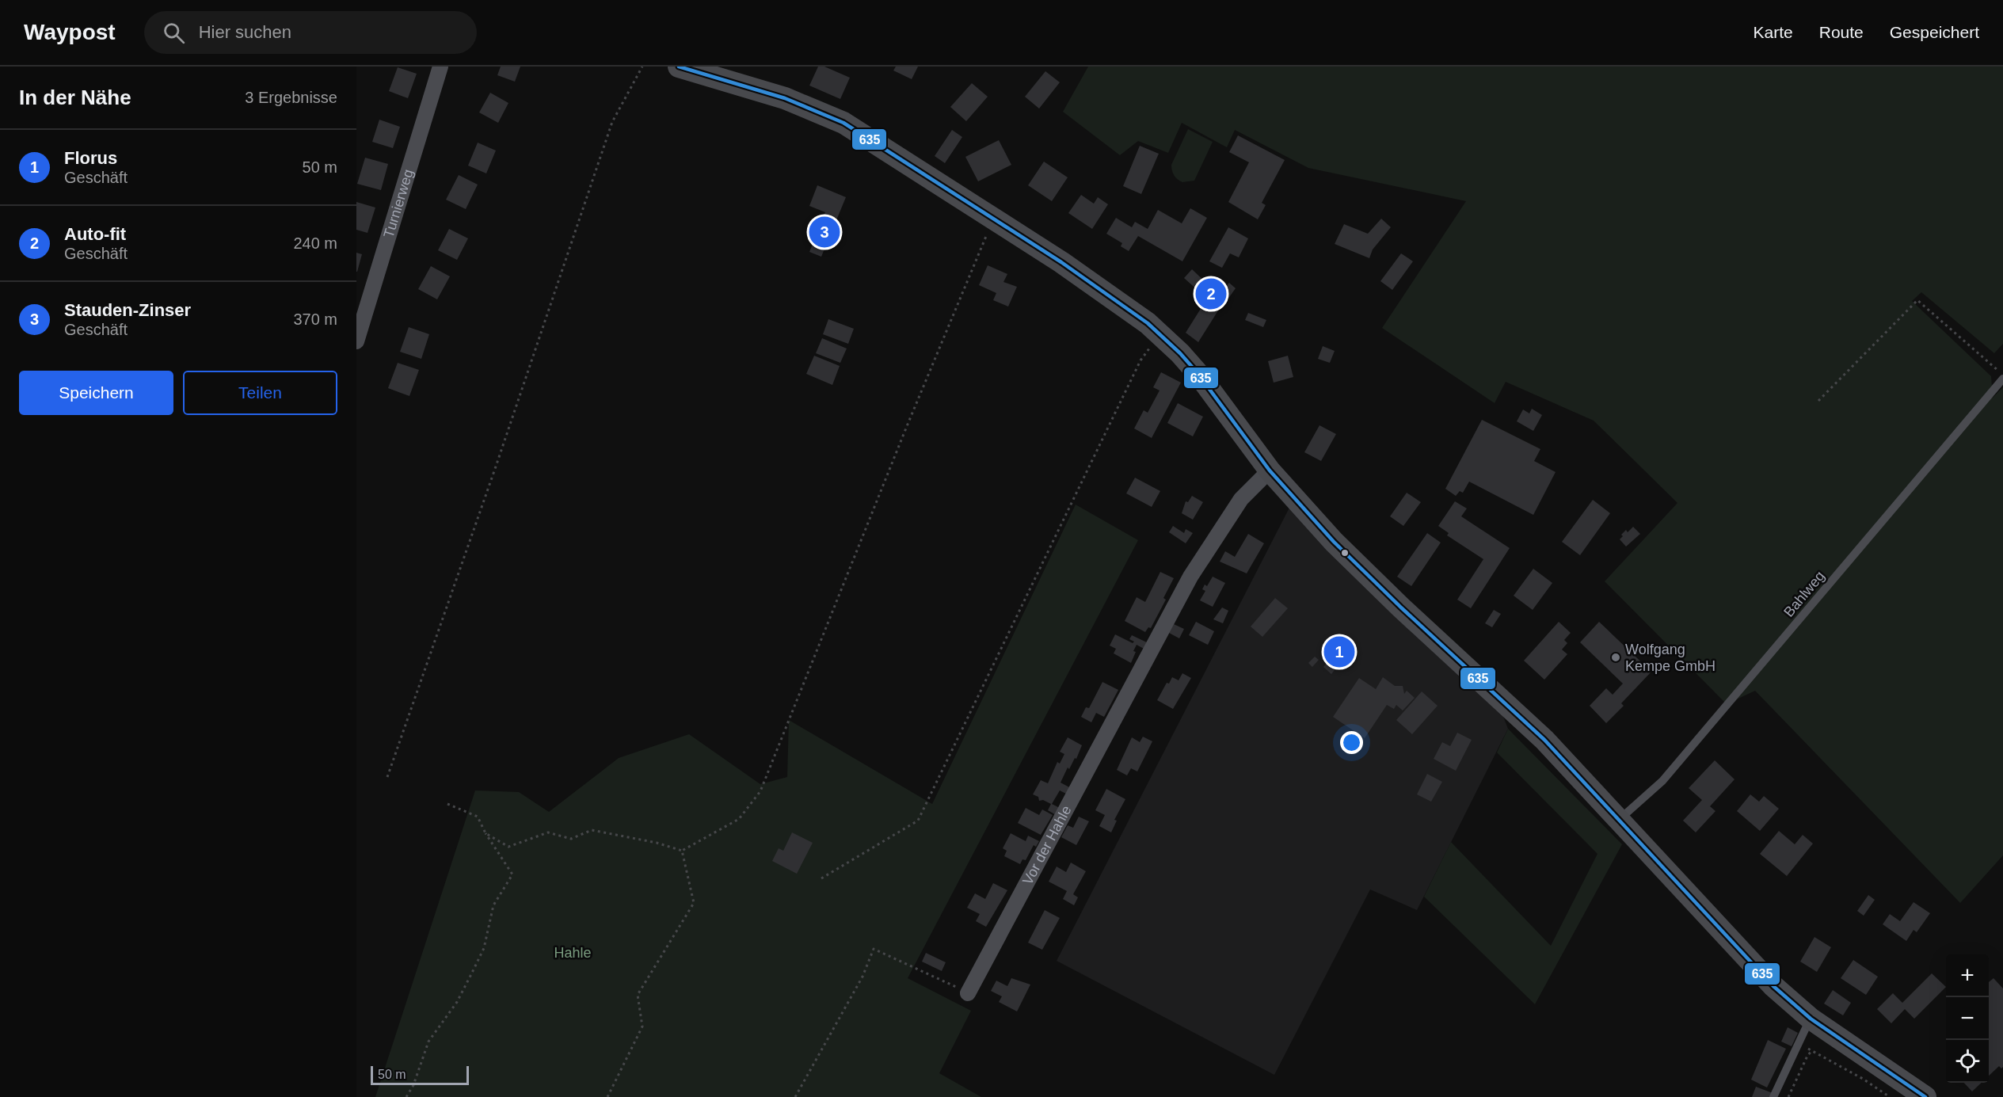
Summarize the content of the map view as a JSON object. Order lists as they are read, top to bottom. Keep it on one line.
{"streets":{"street":["Turnierweg","Vor der Hahle"],"lane":["Bahlweg"]},"parks":["Hahle"],"places":["Wolfgang Kempe GmbH"],"lines":["transit line 635"],"scale_bar":"50 m","page":{"header":"Waypost","search":"Hier suchen","nav":["Karte","Route","Gespeichert"],"heading":["In der Nähe","3 Ergebnisse"],"list":[{"mark":"1","name":"Florus","note":"Geschäft","value":"50 m"},{"mark":"2","name":"Auto-fit","note":"Geschäft","value":"240 m"},{"mark":"3","name":"Stauden-Zinser","note":"Geschäft","value":"370 m"}],"pins":["3","2","1"],"buttons":["Speichern","Teilen"],"map_buttons":["+","−"],"scale":"50 m"}}
